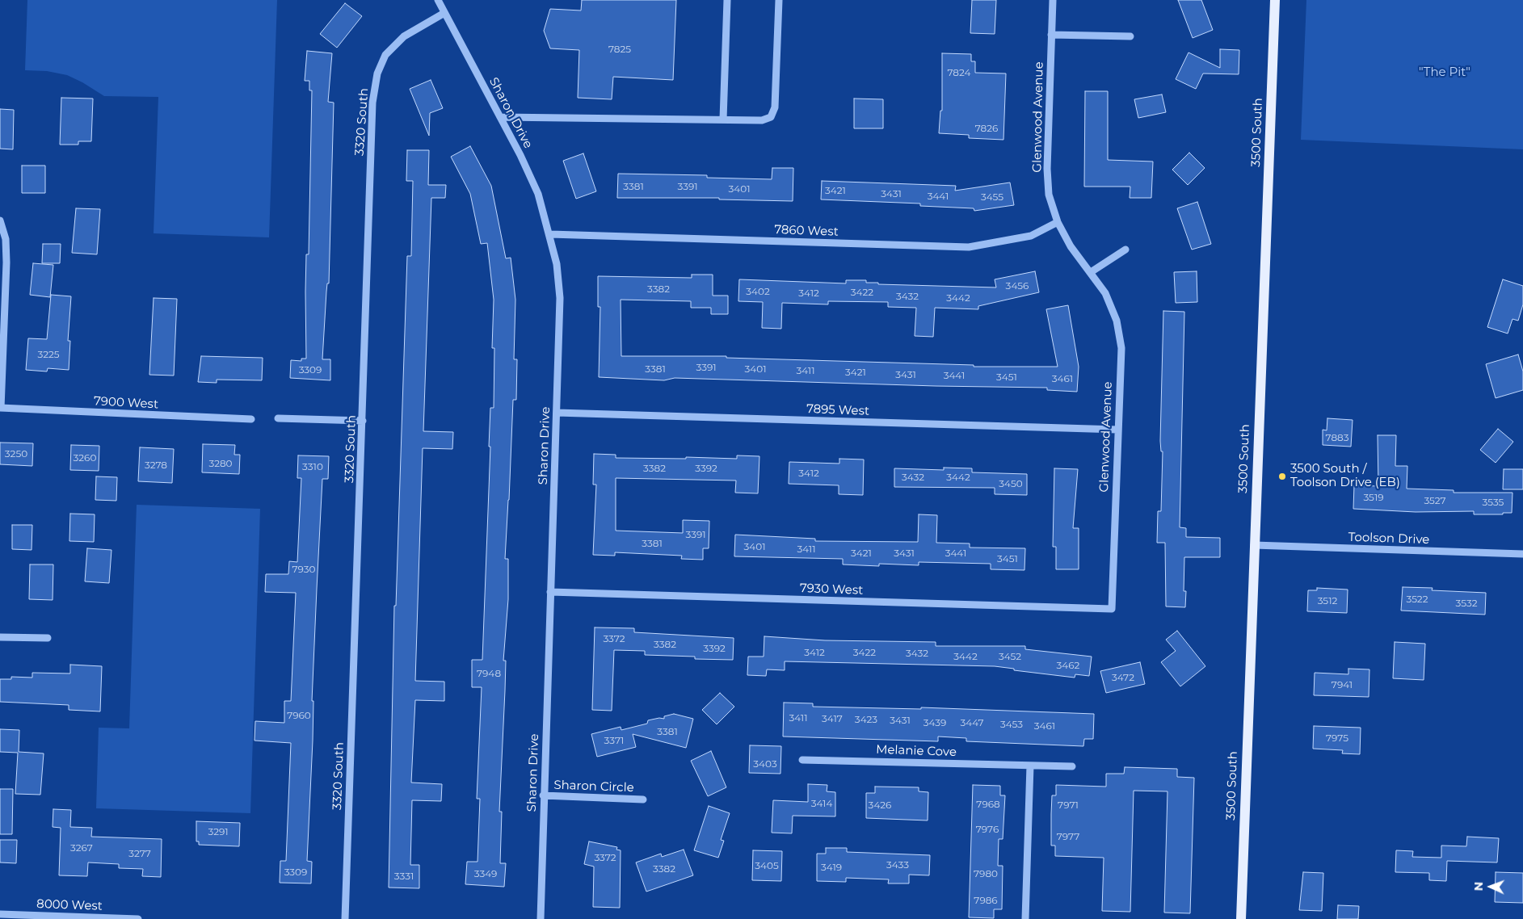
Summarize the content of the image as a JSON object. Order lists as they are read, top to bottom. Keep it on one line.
{"streets":{"main road":["3500 South"],"street":["Sharon Drive","Glenwood Avenue","3320 South","7860 West","7900 West","7895 West","Toolson Drive","7930 West","Melanie Cove","Sharon Circle","8000 West"]},"crossings":[["Sharon Drive","3320 South"],["Sharon Drive","7860 West"],["Sharon Drive","7895 West"],["Sharon Drive","7930 West"],["Sharon Drive","Sharon Circle"],["Glenwood Avenue","7860 West"],["Glenwood Avenue","7895 West"],["Glenwood Avenue","7930 West"],["3500 South","Toolson Drive"]],"parks":["\"The Pit\""],"places":["3500 South / Toolson Drive (EB)"],"house_numbers":["7825","7824","7826","3381","3391","3401","3421","3431","3441","3455","3456","3382","3402","3422","3412","3432","3442","3225","3391","3381","3401","3309","3411","3421","3431","3441","3451","3461","7883","3250","3260","3280","3278","3310","3382","3392","3412","3432","3442","3450","3519","3527","3535","3391","3381","3401","3411","3421","3431","3441","3451","7930","3522","3512","3532","3372","3382","3392","3412","3422","3432","3442","3452","3462","7948","3472","7941","7960","3411","3417","3423","3431","3439","3447","3453","3461","3381","7975","3371","3403","3414","7968","3426","7971","7976","3291","7977","3267","3277","3372","3433","3405","3419","3382","3309","3349","7980","3331","7986"],"north":"left"}
